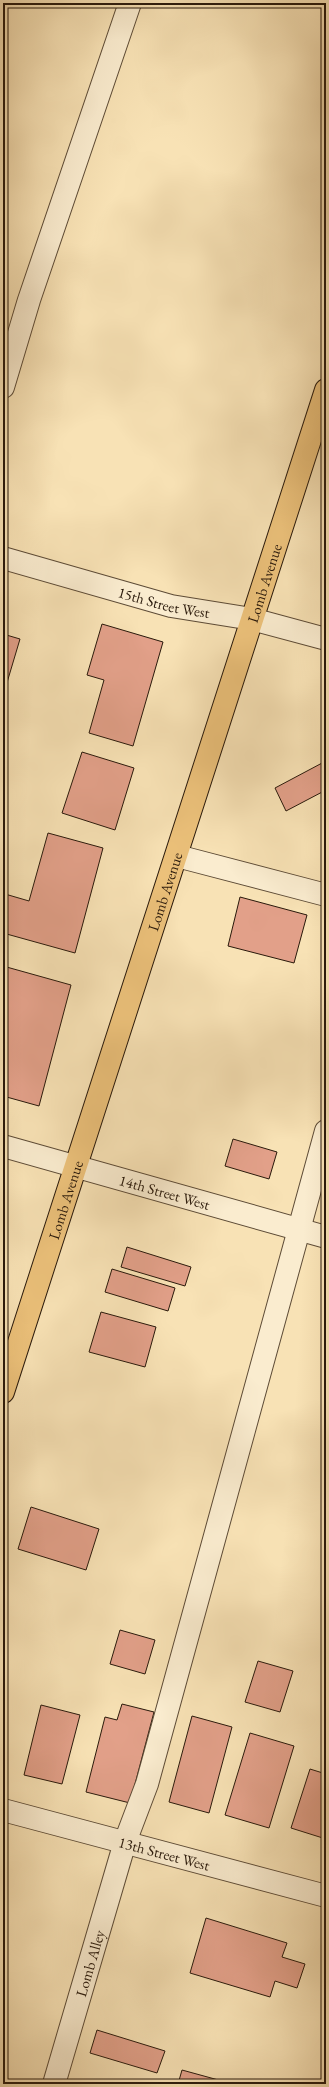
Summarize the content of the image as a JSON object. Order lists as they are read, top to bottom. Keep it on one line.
{"streets":{"main road":["Lomb Avenue"],"street":["15th Street West","14th Street West","13th Street West","Lomb Alley"]},"crossings":[["Lomb Avenue","15th Street West"],["Lomb Avenue","14th Street West"],["14th Street West","Lomb Alley"],["13th Street West","Lomb Alley"]]}
